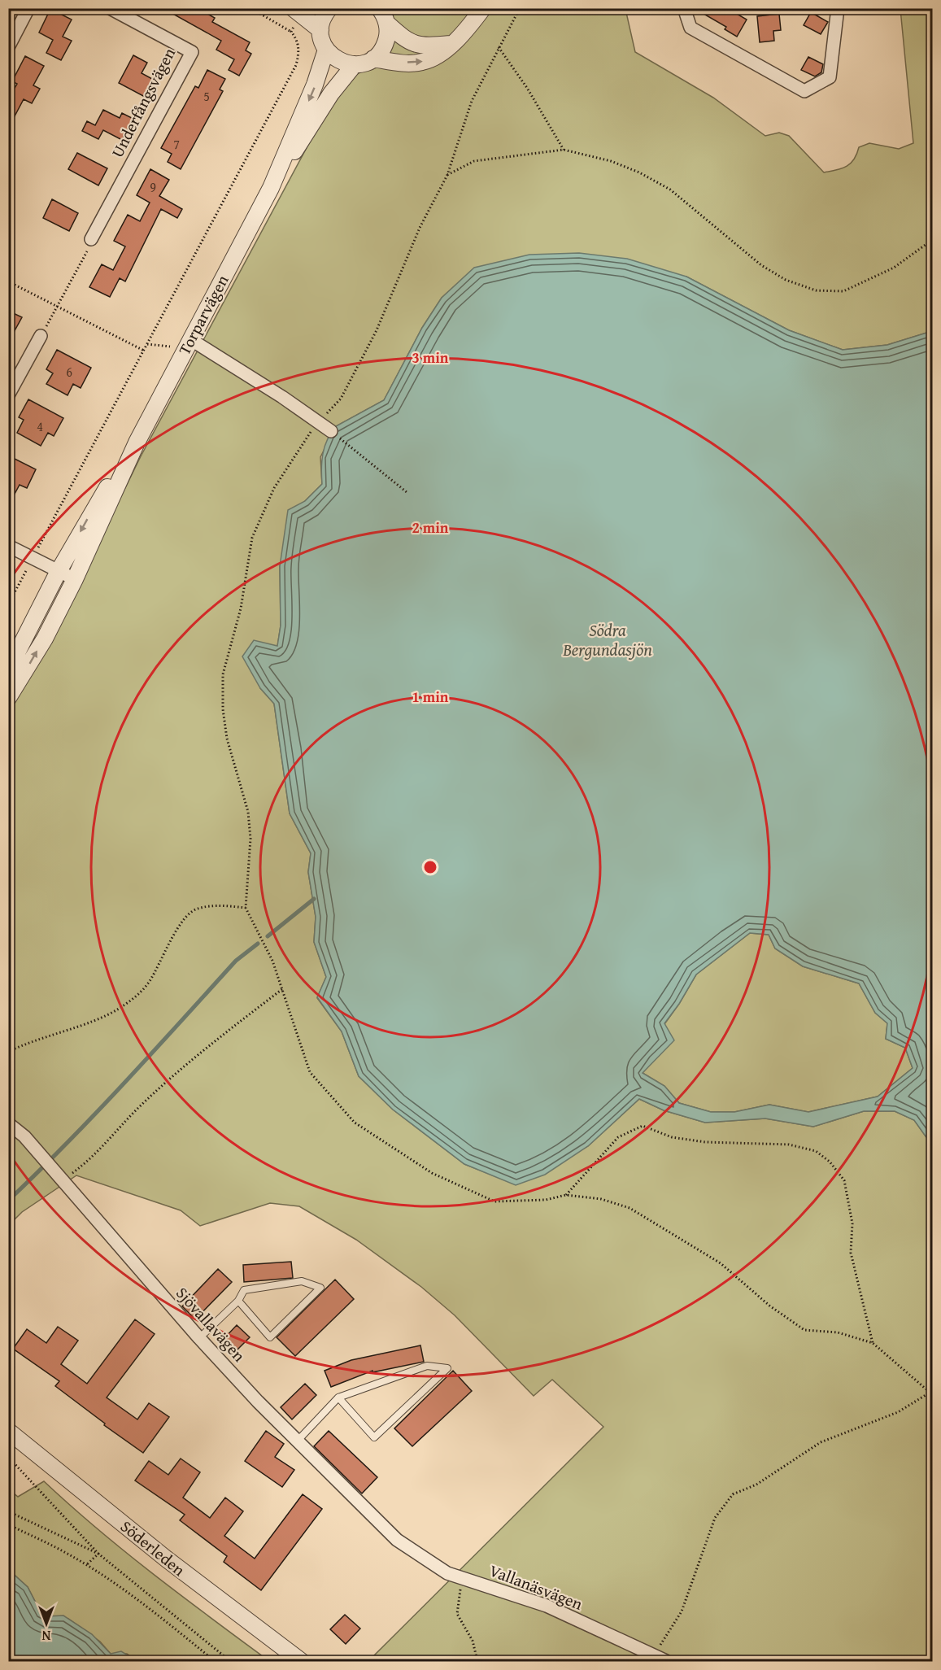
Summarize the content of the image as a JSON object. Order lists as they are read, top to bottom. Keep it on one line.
{"streets":{"street":["Underfångsvägen","Torparvägen","Sjövallavägen","Söderleden","Vallanäsvägen"]},"crossings":[["Sjövallavägen","Vallanäsvägen"]],"water":["Södra Bergundasjön"],"house_numbers":["5","7","9","6","4"],"north":"bottom","rings":["3 min","2 min","1 min"]}
